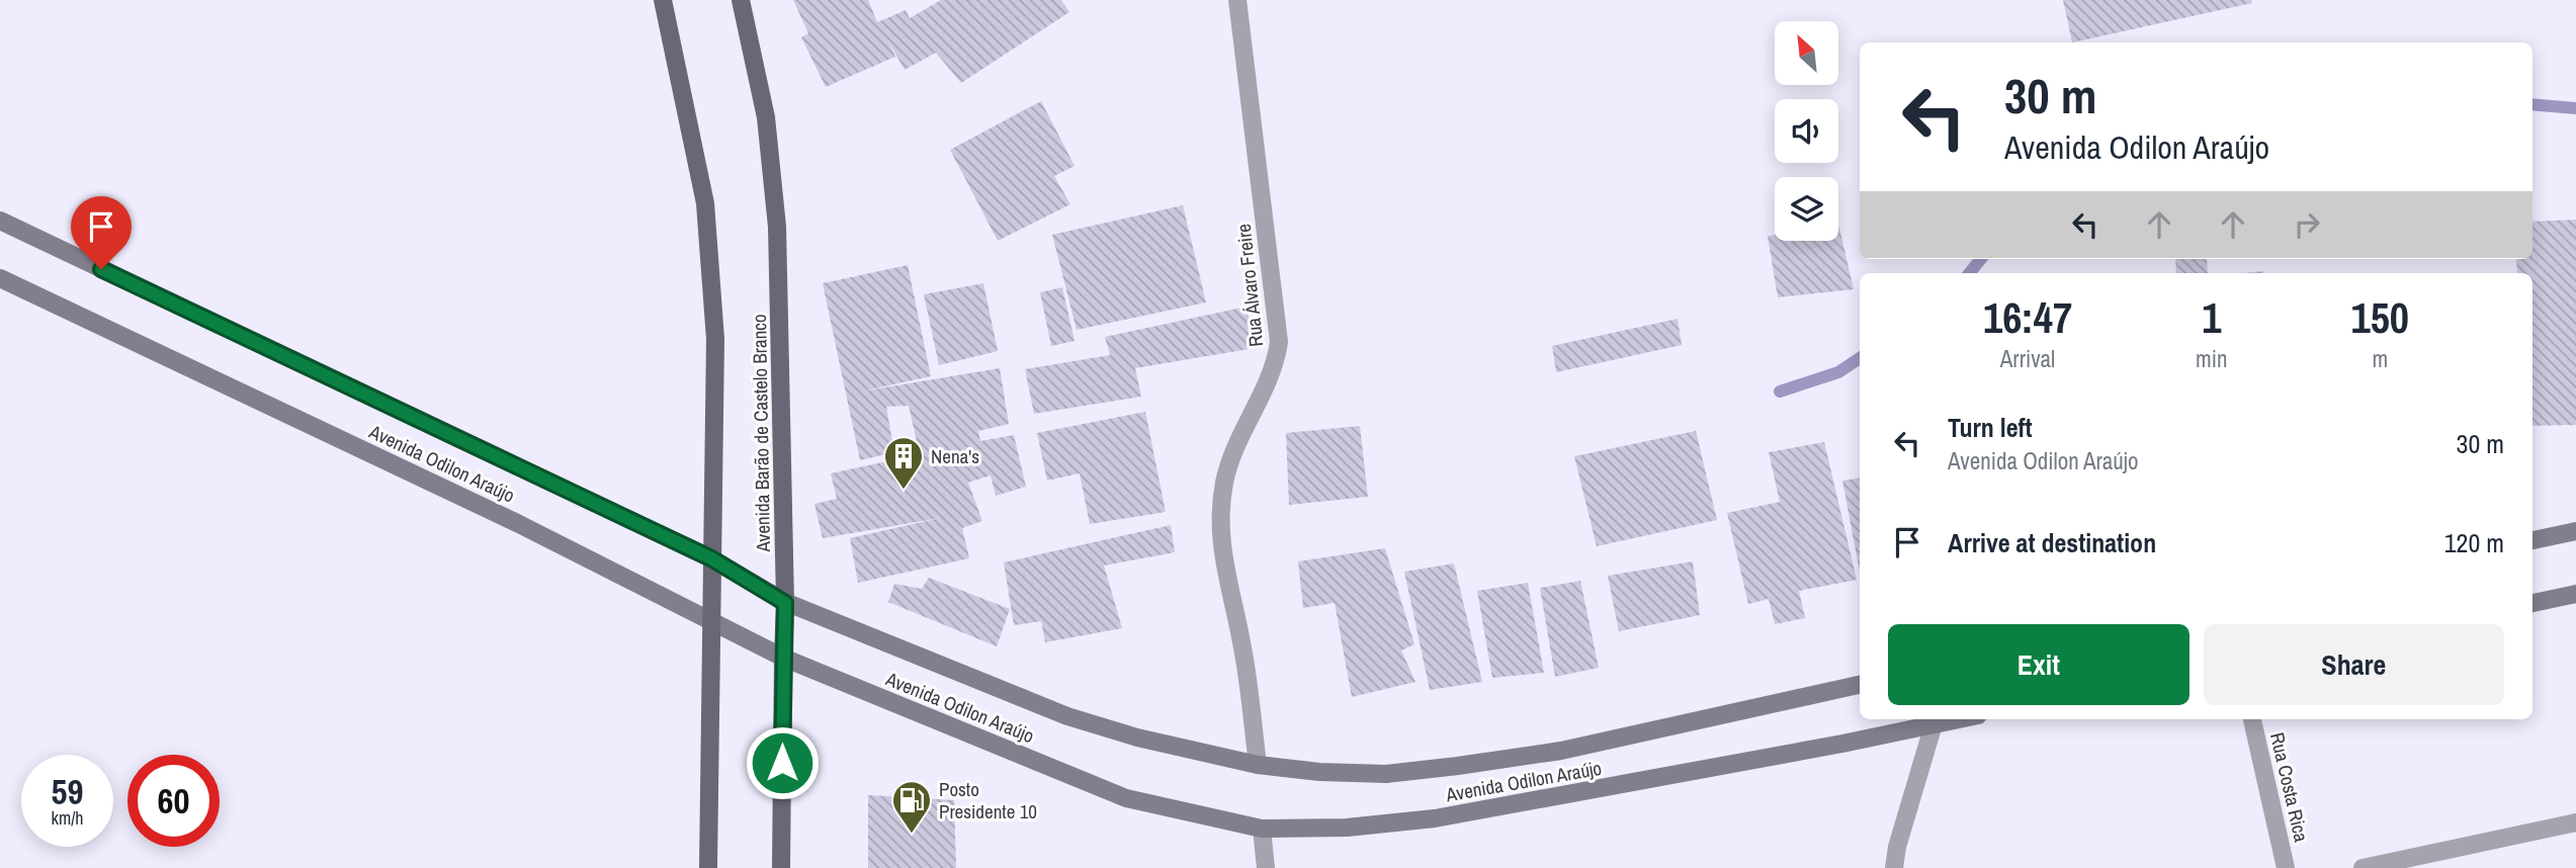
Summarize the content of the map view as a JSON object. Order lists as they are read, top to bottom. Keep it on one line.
{"streets":{"main road":["Avenida Barão de Castelo Branco","Avenida Odilon Araújo"],"street":["Rua Álvaro Freire","Rua Costa Rica"]},"crossings":[["Rua Álvaro Freire","Avenida Odilon Araújo"],["Avenida Barão de Castelo Branco","Avenida Odilon Araújo"]],"places":{"building":["Nena's"],"fuel station":["Posto Presidente 10"]},"north":"top left","page":{"turn":["30 m","Avenida Odilon Araújo"],"eta":["16:47","Arrival","1","min","150","m"],"list":[{"name":"Turn left","note":"Avenida Odilon Araújo","value":"30 m"},{"name":"Arrive at destination","value":"120 m"}],"buttons":["Exit","Share"],"speed":"59 km/h","limit":"60"}}
